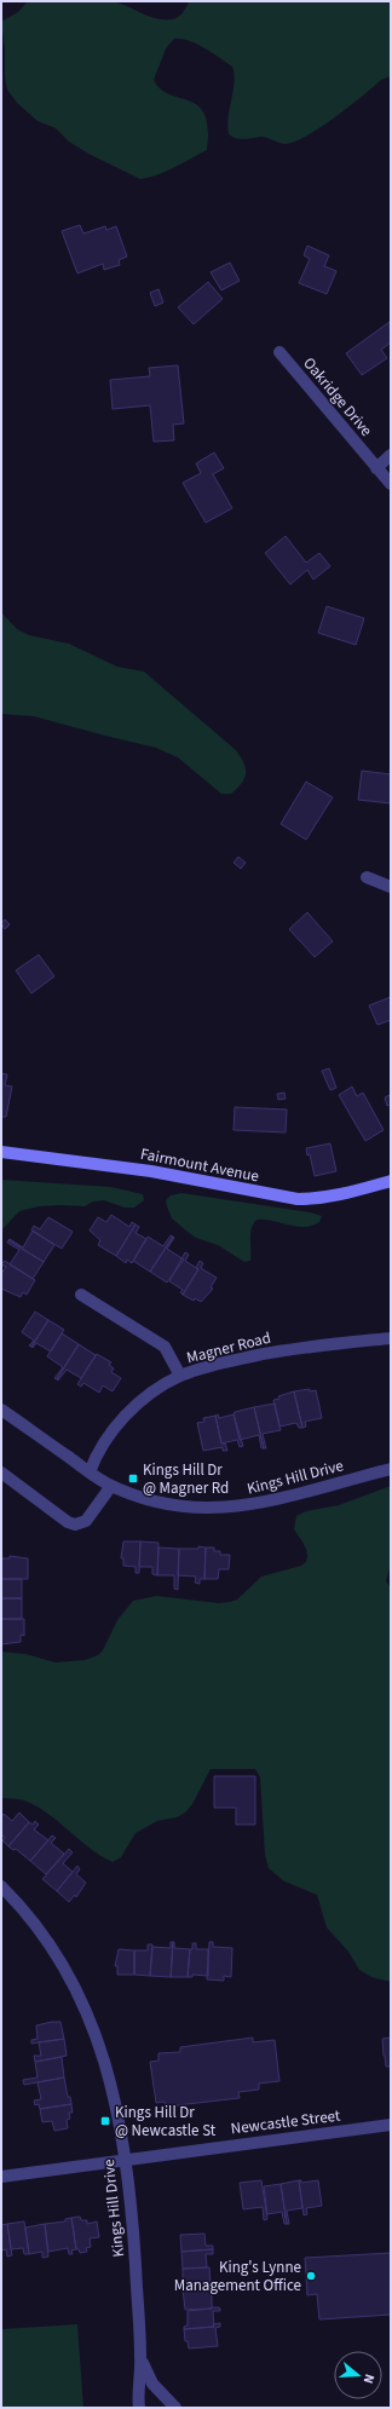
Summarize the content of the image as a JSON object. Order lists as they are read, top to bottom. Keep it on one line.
{"streets":{"street":["Oakridge Drive","Fairmount Avenue","Magner Road","Kings Hill Drive","Newcastle Street"]},"crossings":[["Magner Road","Kings Hill Drive"],["Kings Hill Drive","Newcastle Street"]],"places":{"transit":["Kings Hill Dr @ Magner Rd","Kings Hill Dr @ Newcastle St"],"other":["King's Lynne Management Office"]},"north":"right"}
